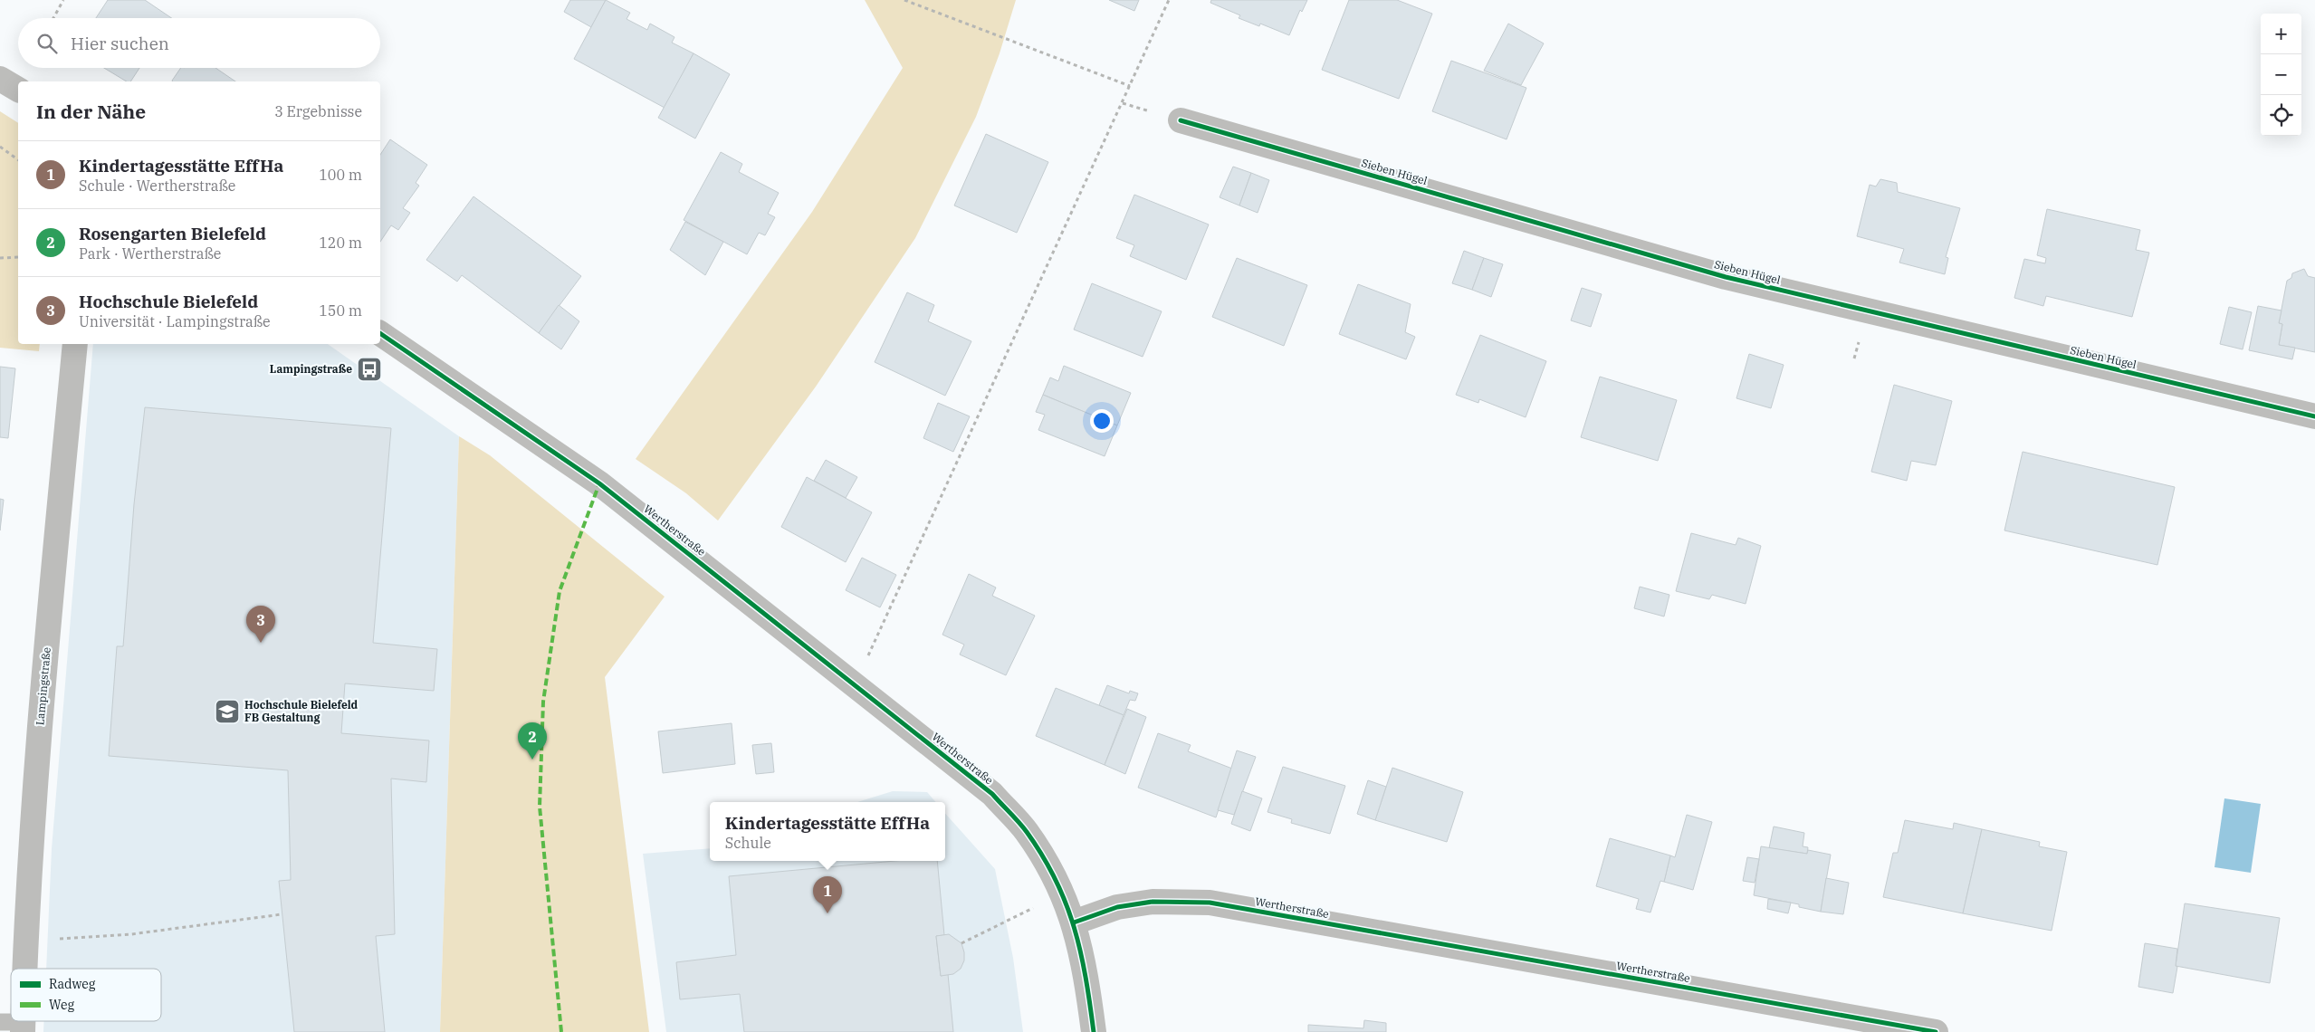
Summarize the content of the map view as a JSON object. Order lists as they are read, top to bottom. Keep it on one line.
{"streets":{"street":["Sieben Hügel","Wertherstraße","Lampingstraße"]},"places":{"bus stop":["Lampingstraße"],"school or university":["Hochschule Bielefeld FB Gestaltung"]},"legend":["Radweg","Weg"],"page":{"map_buttons":["+","−"],"search":"Hier suchen","heading":["In der Nähe","3 Ergebnisse"],"list":[{"mark":"1","name":"Kindertagesstätte EffHa","note":"Schule · Wertherstraße","value":"100 m"},{"mark":"2","name":"Rosengarten Bielefeld","note":"Park · Wertherstraße","value":"120 m"},{"mark":"3","name":"Hochschule Bielefeld","note":"Universität · Lampingstraße","value":"150 m"}],"pins":["3","2","1"],"popup":["Kindertagesstätte EffHa","Schule"]}}
